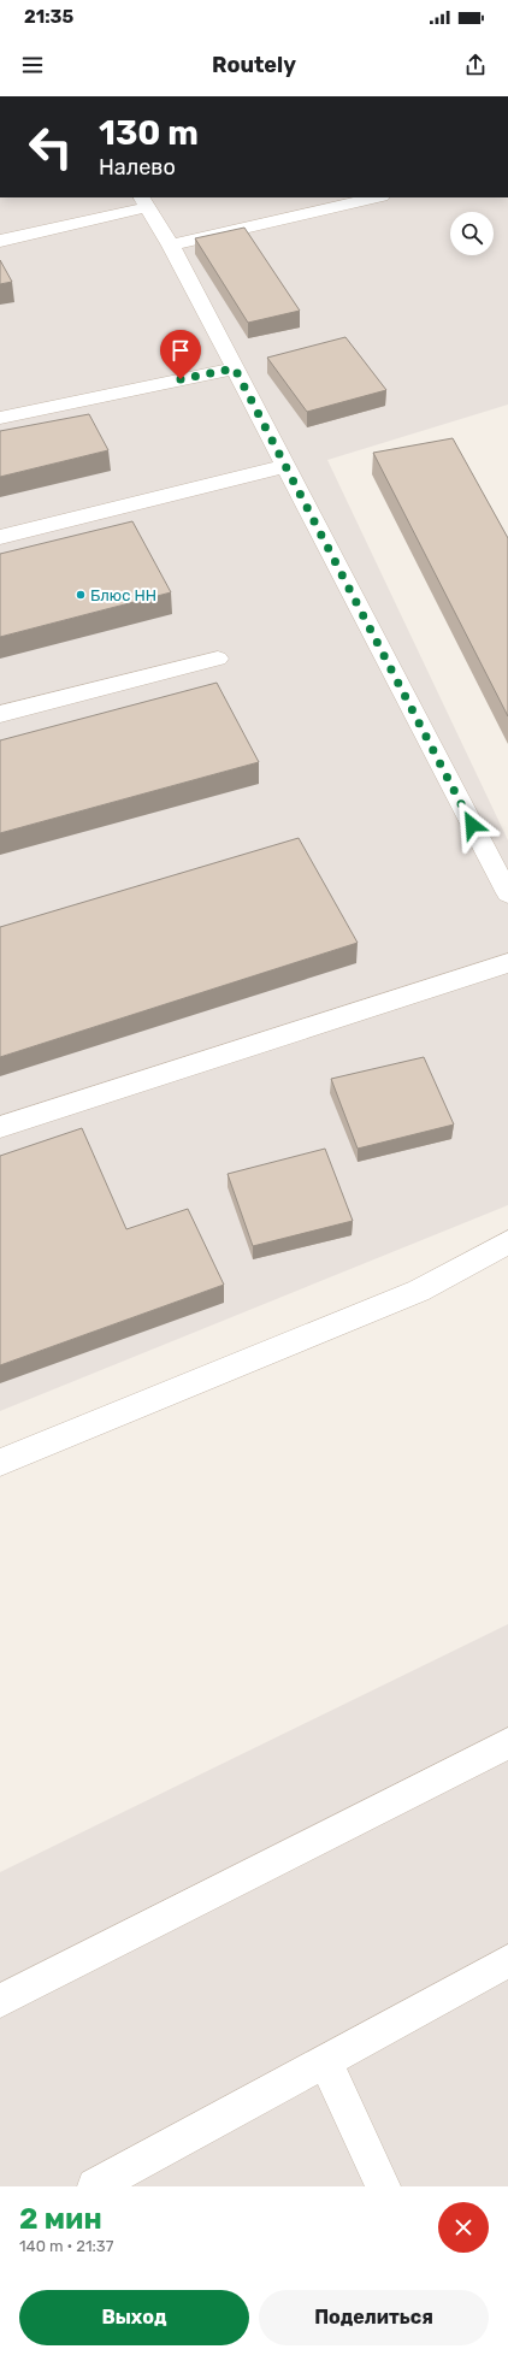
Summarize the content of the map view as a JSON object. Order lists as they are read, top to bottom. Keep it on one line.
{"places":["Блюс НН"],"page":{"status":"21:35","header":"Routely","turn":["130 m","Налево"],"heading":["2 мин","140 m · 21:37"],"buttons":["Выход","Поделиться"]}}
